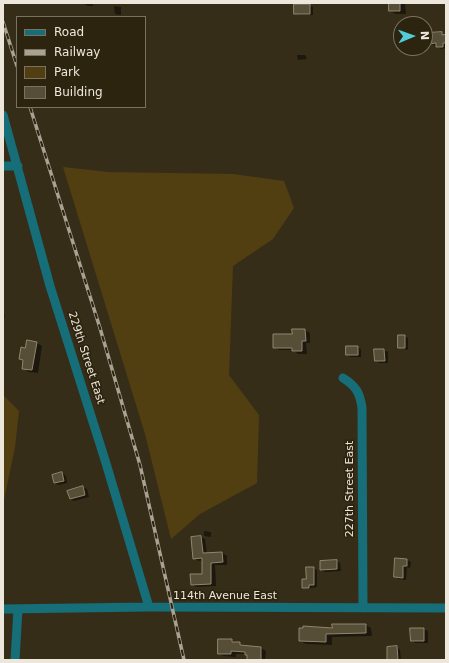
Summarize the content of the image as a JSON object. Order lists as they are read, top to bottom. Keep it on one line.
{"streets":{"street":["229th Street East","227th Street East","114th Avenue East"]},"crossings":[["229th Street East","114th Avenue East"],["227th Street East","114th Avenue East"]],"legend":["Road","Railway","Park","Building"],"north":"right"}
